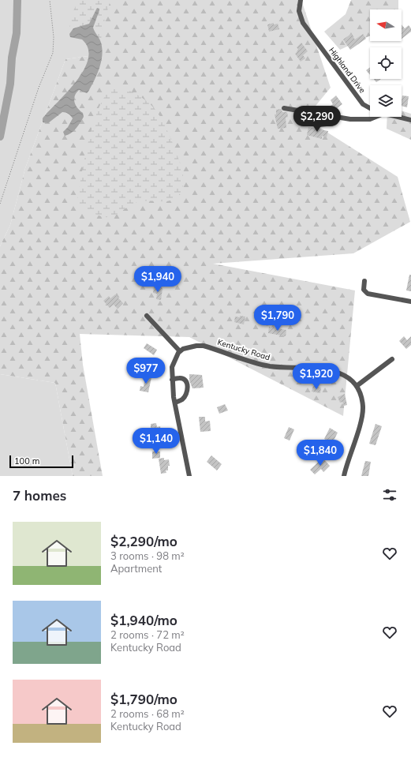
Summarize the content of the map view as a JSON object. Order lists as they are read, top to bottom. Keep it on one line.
{"streets":{"street":["Highland Drive","Kentucky Road"]},"scale_bar":"100 m","north":"left","page":{"price":["$2,290","$1,940","$1,790","$977","$1,920","$1,140","$1,840"],"scale":"100 m","heading":"7 homes","list":[{"name":"$2,290/mo","note":"3 rooms · 98 m² · Apartment"},{"name":"$1,940/mo","note":"2 rooms · 72 m² · Kentucky Road"},{"name":"$1,790/mo","note":"2 rooms · 68 m² · Kentucky Road"}]}}
